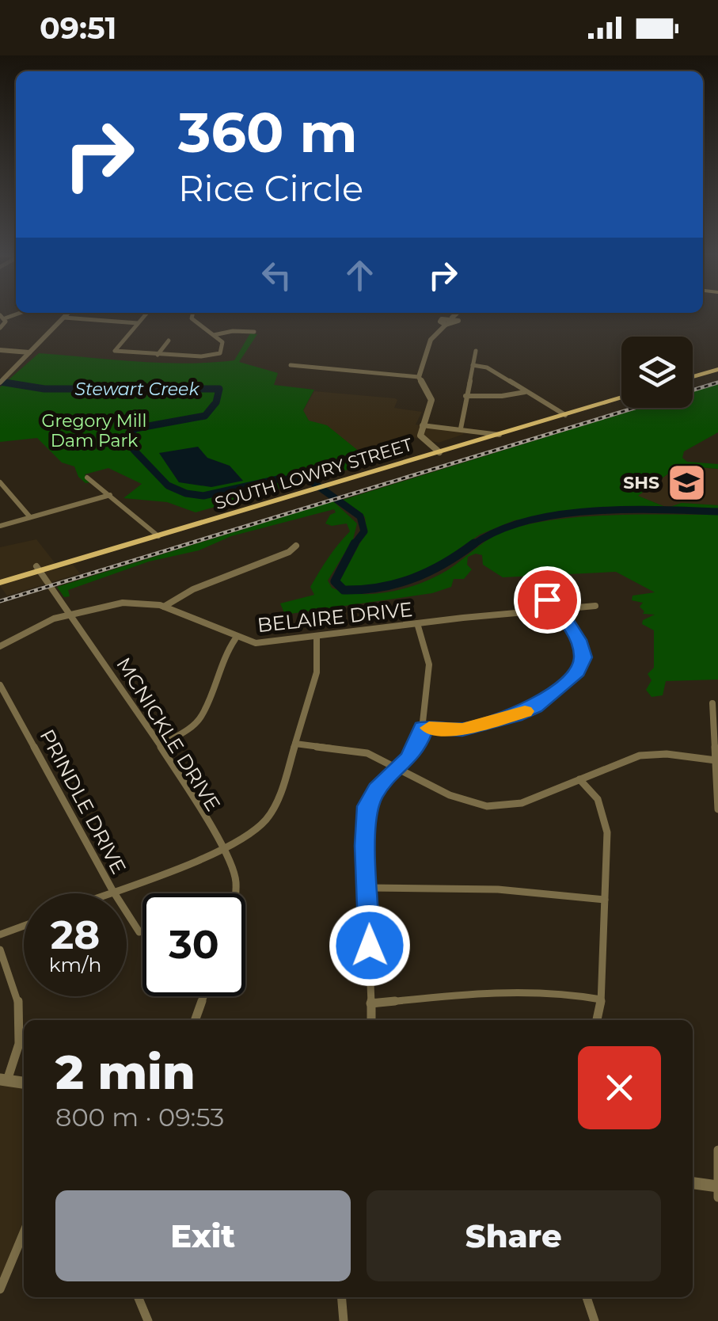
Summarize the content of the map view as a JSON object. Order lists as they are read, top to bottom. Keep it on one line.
{"streets":{"main road":["SOUTH LOWRY STREET"],"street":["BELAIRE DRIVE","MCNICKLE DRIVE","PRINDLE DRIVE"]},"crossings":[["BELAIRE DRIVE","MCNICKLE DRIVE"]],"water":["Stewart Creek"],"parks":["Gregory Mill Dam Park"],"places":{"school or university":["SHS"]},"page":{"status":"09:51","turn":["360 m","Rice Circle"],"speed":"28 km/h","limit":"30","heading":["2 min","800 m · 09:53"],"buttons":["Exit","Share"]}}
